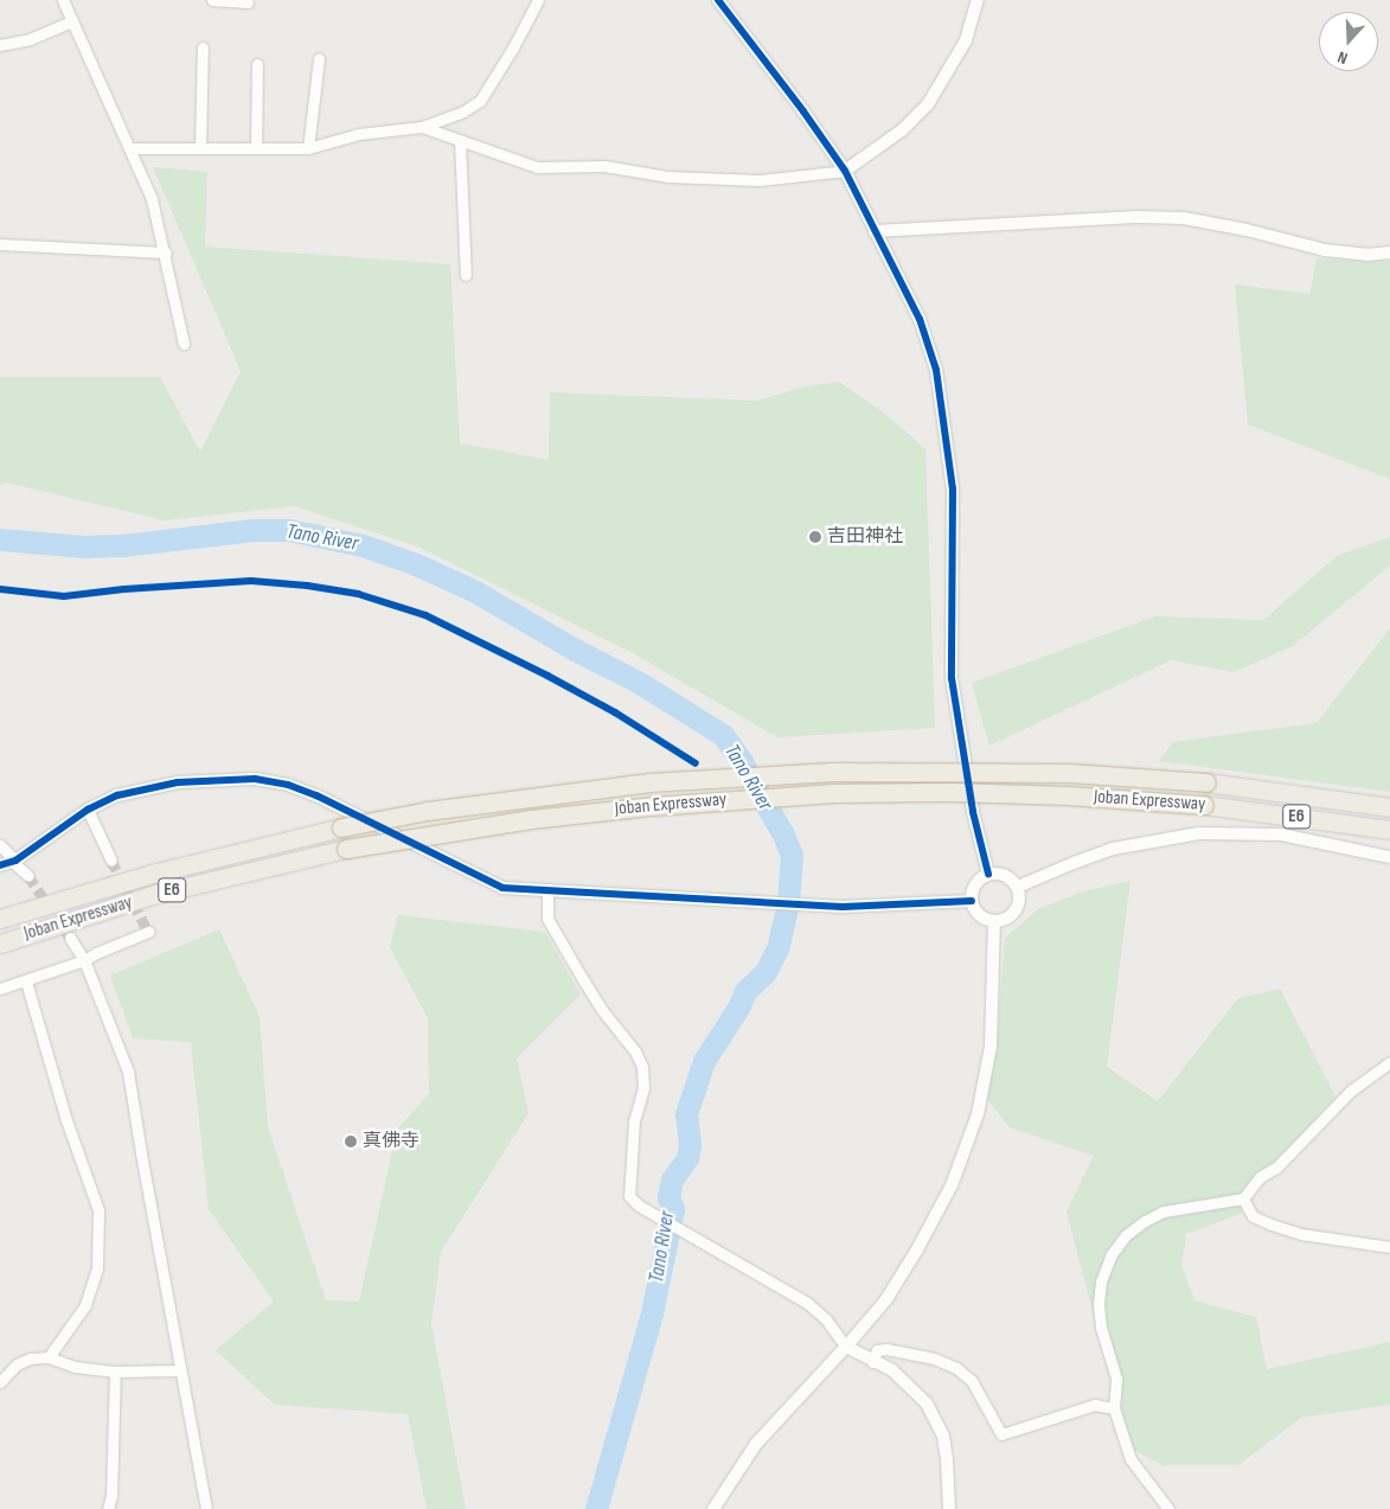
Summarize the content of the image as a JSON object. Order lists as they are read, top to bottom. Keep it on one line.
{"streets":{"highway":["Joban Expressway","E6"]},"water":["Tano River"],"places":["吉田神社","真佛寺"],"north":"bottom"}
